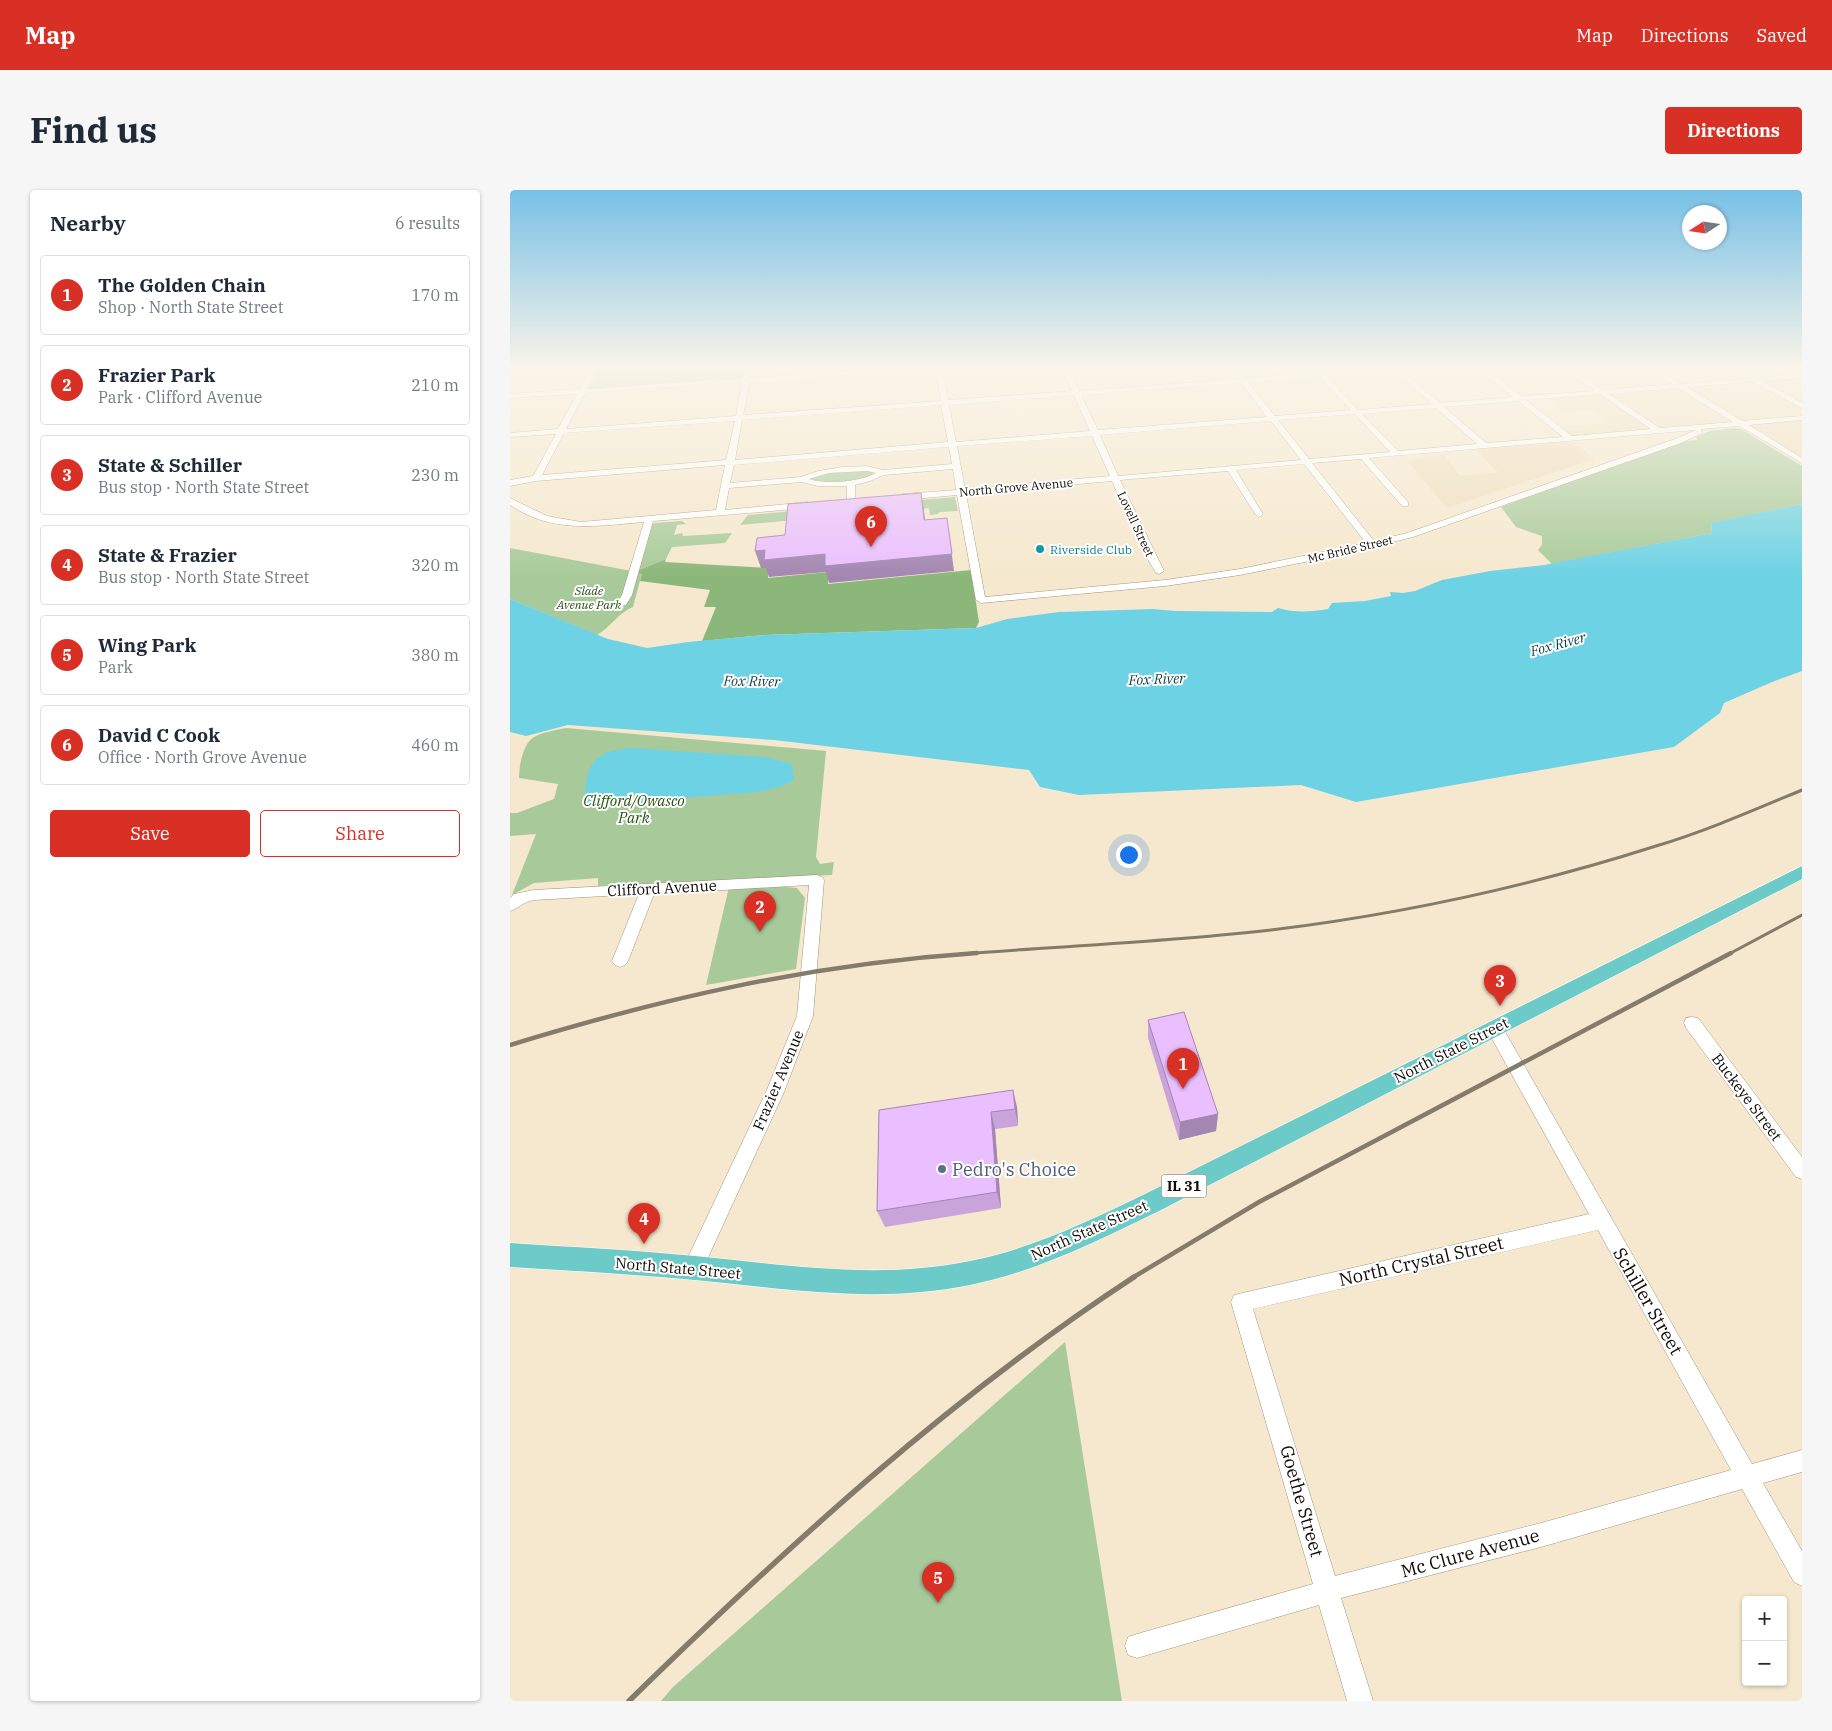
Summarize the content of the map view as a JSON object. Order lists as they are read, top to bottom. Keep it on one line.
{"streets":{"main road":["North State Street","IL 31"],"street":["North Grove Avenue","Lovell Street","Mc Bride Street","Clifford Avenue","Frazier Avenue","Buckeye Street","North Crystal Street","Schiller Street","Goethe Street","Mc Clure Avenue"]},"crossings":[["North Grove Avenue","Lovell Street"],["North Grove Avenue","Mc Bride Street"],["Clifford Avenue","Frazier Avenue"],["North State Street","Frazier Avenue"],["North State Street","Schiller Street"],["North Crystal Street","Schiller Street"],["North Crystal Street","Goethe Street"],["Schiller Street","Mc Clure Avenue"],["Goethe Street","Mc Clure Avenue"]],"water":["Fox River"],"parks":["Slade Avenue Park","Clifford/Owasco Park"],"places":["Riverside Club","Pedro's Choice"],"north":"left","page":{"header":"Map","nav":["Map","Directions","Saved"],"title":"Find us","buttons":["Directions",["Save","Share"]],"heading":["Nearby","6 results"],"list":[{"mark":"1","name":"The Golden Chain","note":"Shop · North State Street","value":"170 m"},{"mark":"2","name":"Frazier Park","note":"Park · Clifford Avenue","value":"210 m"},{"mark":"3","name":"State & Schiller","note":"Bus stop · North State Street","value":"230 m"},{"mark":"4","name":"State & Frazier","note":"Bus stop · North State Street","value":"320 m"},{"mark":"5","name":"Wing Park","note":"Park","value":"380 m"},{"mark":"6","name":"David C Cook","note":"Office · North Grove Avenue","value":"460 m"}],"pins":["6","2","3","1","4","5"],"map_buttons":["+","−"]}}
